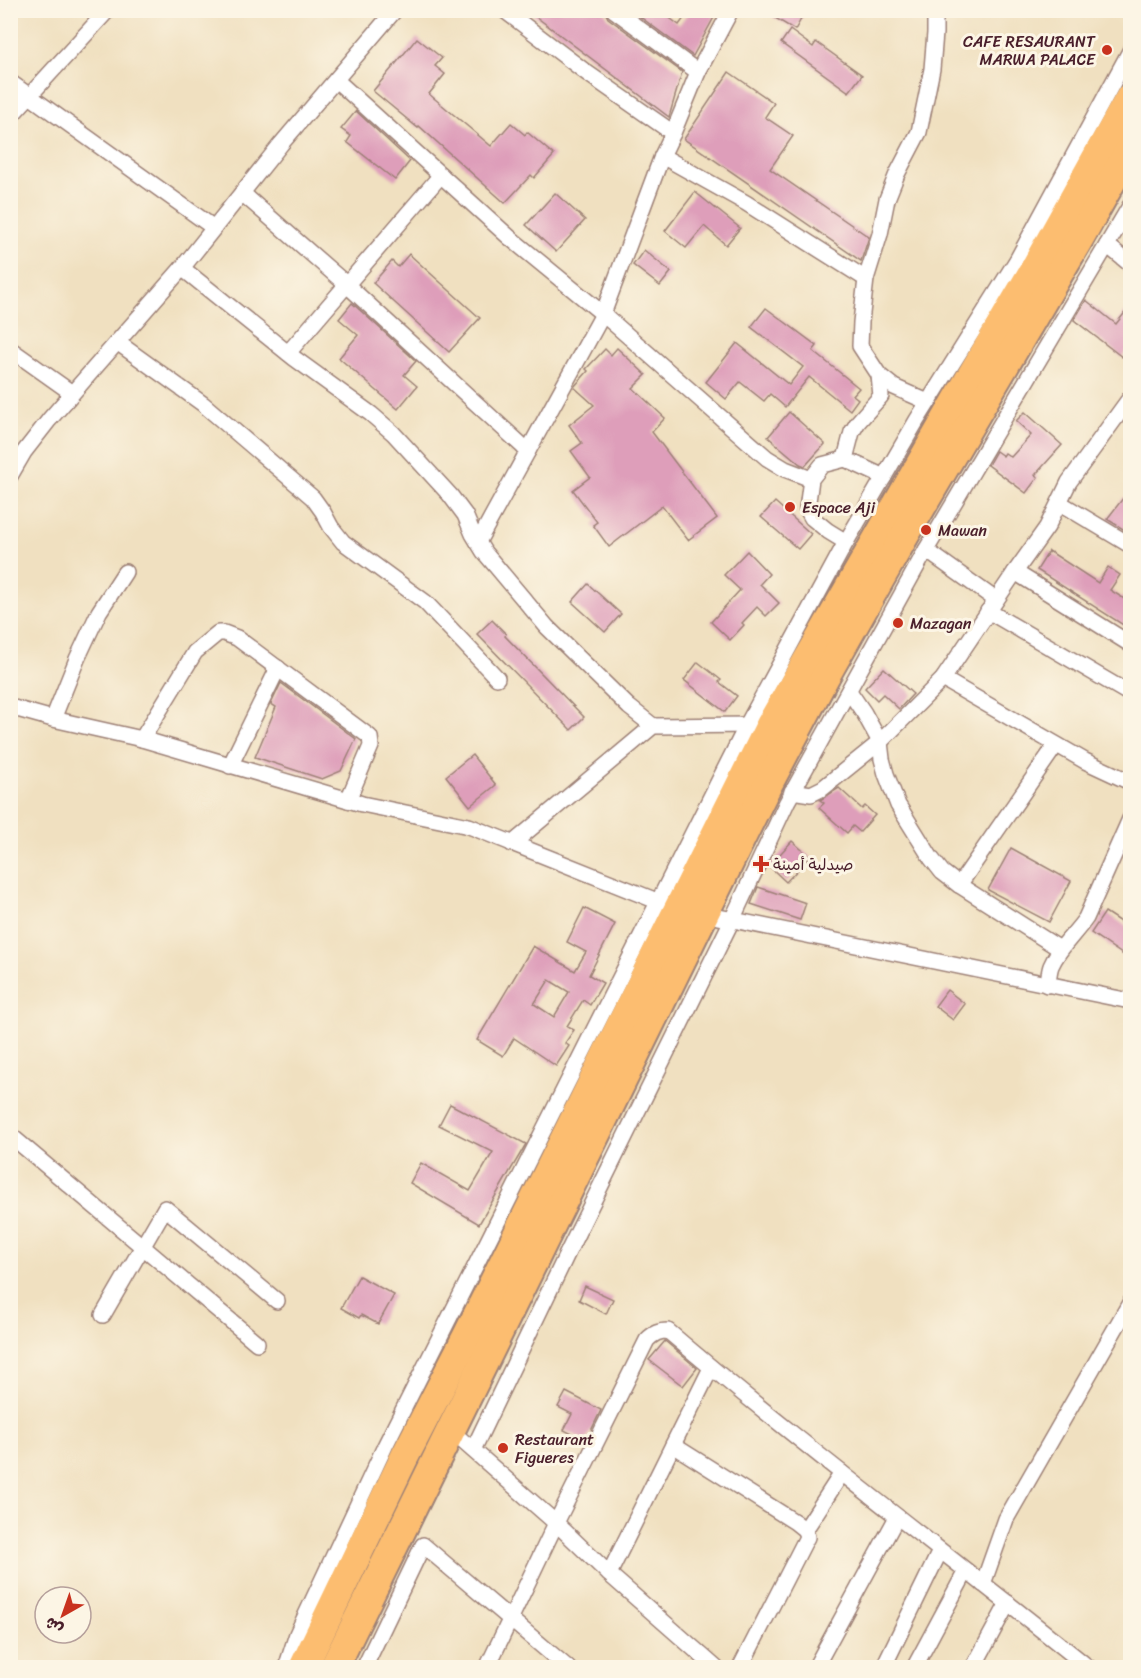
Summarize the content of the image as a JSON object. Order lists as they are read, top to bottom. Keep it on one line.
{"places":{"other":["CAFE RESAURANT MARWA PALACE","Espace Aji","Mawan","Mazagan","Restaurant Figueres"],"health":["صيدلية أمينة"]},"north":"bottom left"}
